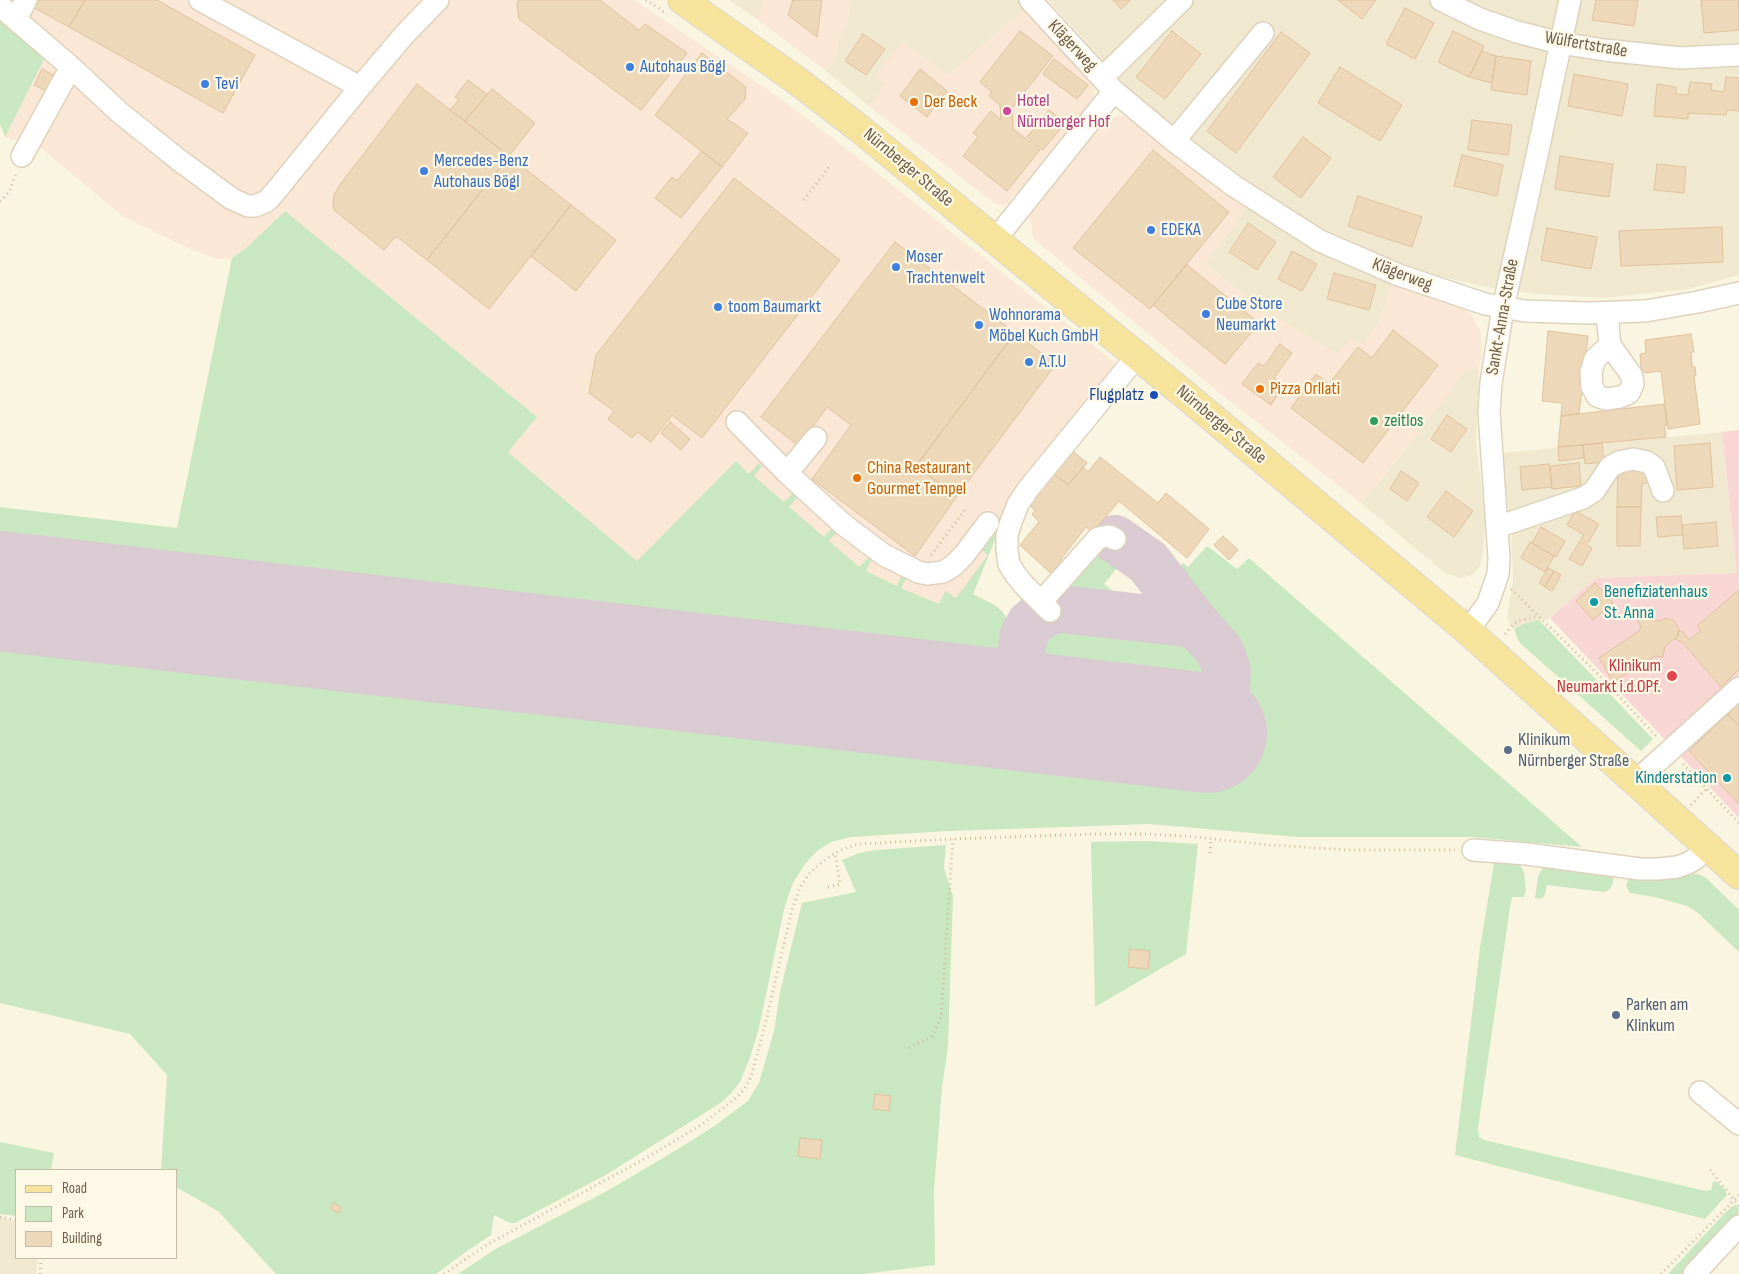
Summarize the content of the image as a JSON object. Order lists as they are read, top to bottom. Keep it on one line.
{"streets":{"main road":["Nürnberger Straße"],"street":["Wülfertstraße","Klägerweg","Sankt-Anna-Straße"]},"crossings":[["Wülfertstraße","Sankt-Anna-Straße"],["Klägerweg","Sankt-Anna-Straße"],["Nürnberger Straße","Sankt-Anna-Straße"]],"places":["Autohaus Bögl","Tevi","Der Beck","Hotel Nürnberger Hof","Mercedes-Benz Autohaus Bögl","EDEKA","Moser Trachtenwelt","toom Baumarkt","Cube Store Neumarkt","Wohnorama Möbel Kuch GmbH","A.T.U","Pizza Orllati","Flugplatz","zeitlos","China Restaurant Gourmet Tempel","Benefiziatenhaus St. Anna","Klinikum Neumarkt i.d.OPf.","Klinikum Nürnberger Straße","Kinderstation","Parken am Klinkum"],"legend":["Road","Park","Building"]}
